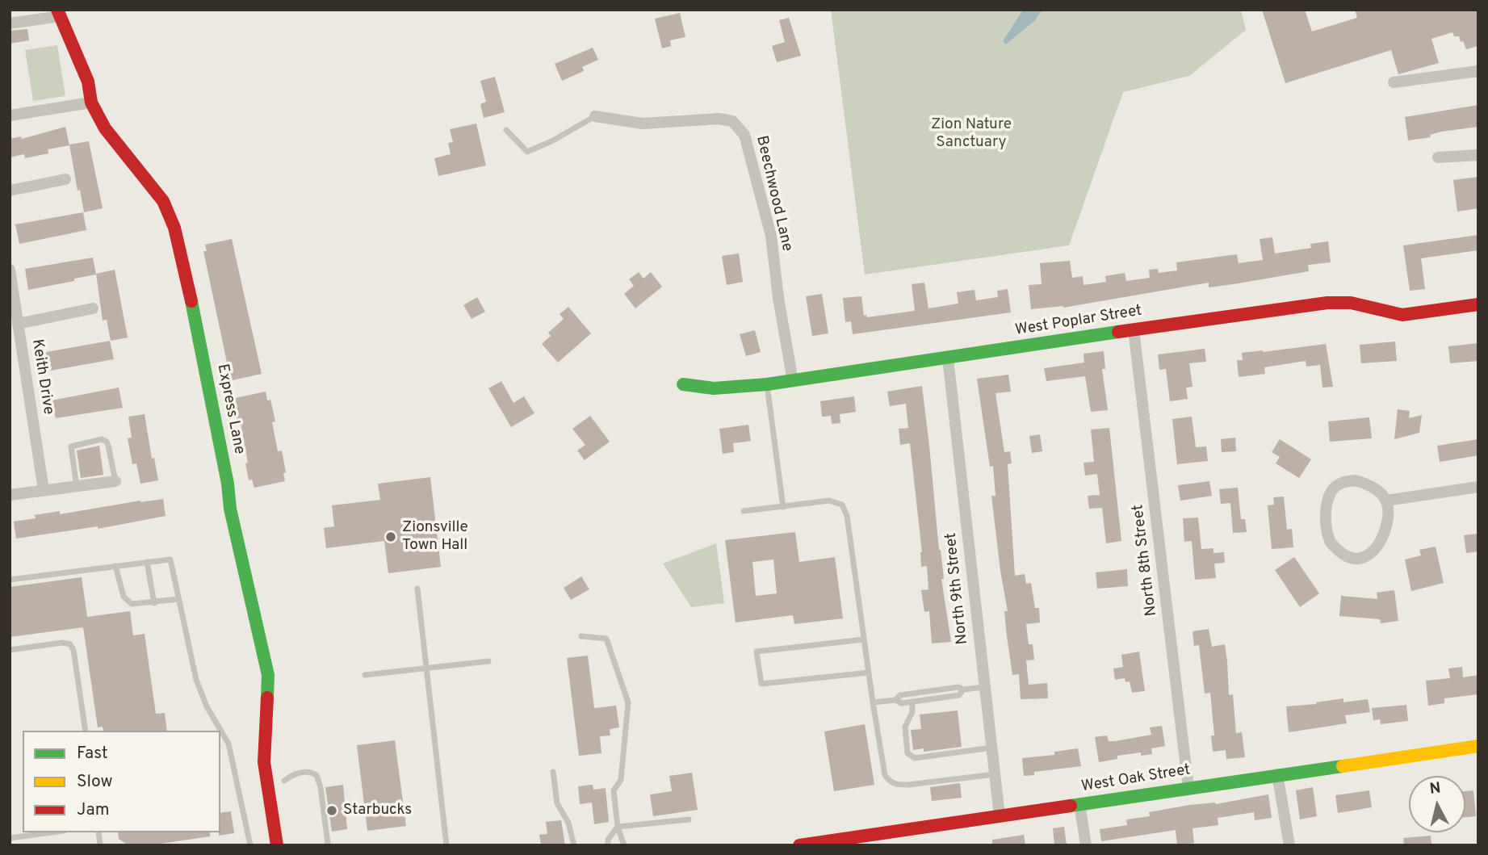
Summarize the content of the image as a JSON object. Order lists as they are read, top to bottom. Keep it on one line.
{"streets":{"street":["Beechwood Lane","West Poplar Street","Keith Drive","Express Lane","North 8th Street","North 9th Street","West Oak Street"]},"crossings":[["Beechwood Lane","West Poplar Street"],["West Poplar Street","North 8th Street"],["West Poplar Street","North 9th Street"],["North 8th Street","West Oak Street"],["North 9th Street","West Oak Street"]],"parks":["Zion Nature Sanctuary"],"places":["Zionsville Town Hall","Starbucks"],"legend":["Fast","Slow","Jam"],"north":"top"}
